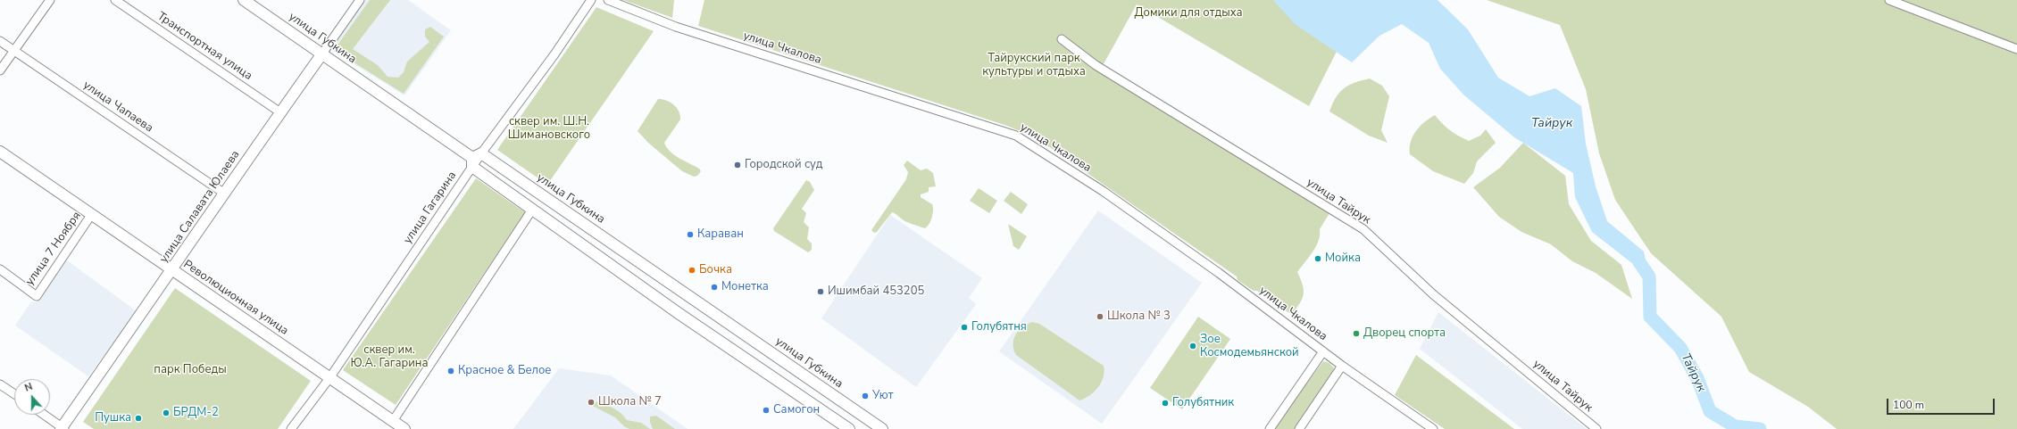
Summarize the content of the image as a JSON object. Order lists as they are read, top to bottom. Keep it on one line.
{"streets":{"main road":["улица Губкина","улица Салавата Юлаева","Революционная улица"],"street":["Транспортная улица","улица Чкалова","улица Чапаева","улица Тайрук","улица Гагарина","улица 7 Ноября"]},"crossings":[["улица Губкина","улица Салавата Юлаева"],["улица Губкина","улица Гагарина"],["Транспортная улица","улица Салавата Юлаева"],["улица Чапаева","улица Салавата Юлаева"],["улица Салавата Юлаева","Революционная улица"],["улица Гагарина","Революционная улица"],["улица 7 Ноября","Революционная улица"]],"water":["Тайрук"],"parks":["Домики для отдыха","Тайрукский парк культуры и отдыха","сквер им. Ш.Н. Шимановского","сквер им. Ю.А. Гагарина","парк Победы"],"places":["Городской суд","Караван","Мойка","Бочка","Монетка","Ишимбай 453205","Школа № 3","Голубятня","Дворец спорта","Зое Космодемьянской","Красное & Белое","Уют","Школа № 7","Голубятник","Самогон","БРДМ-2","Пушка"],"scale_bar":"100 m","north":"top"}
